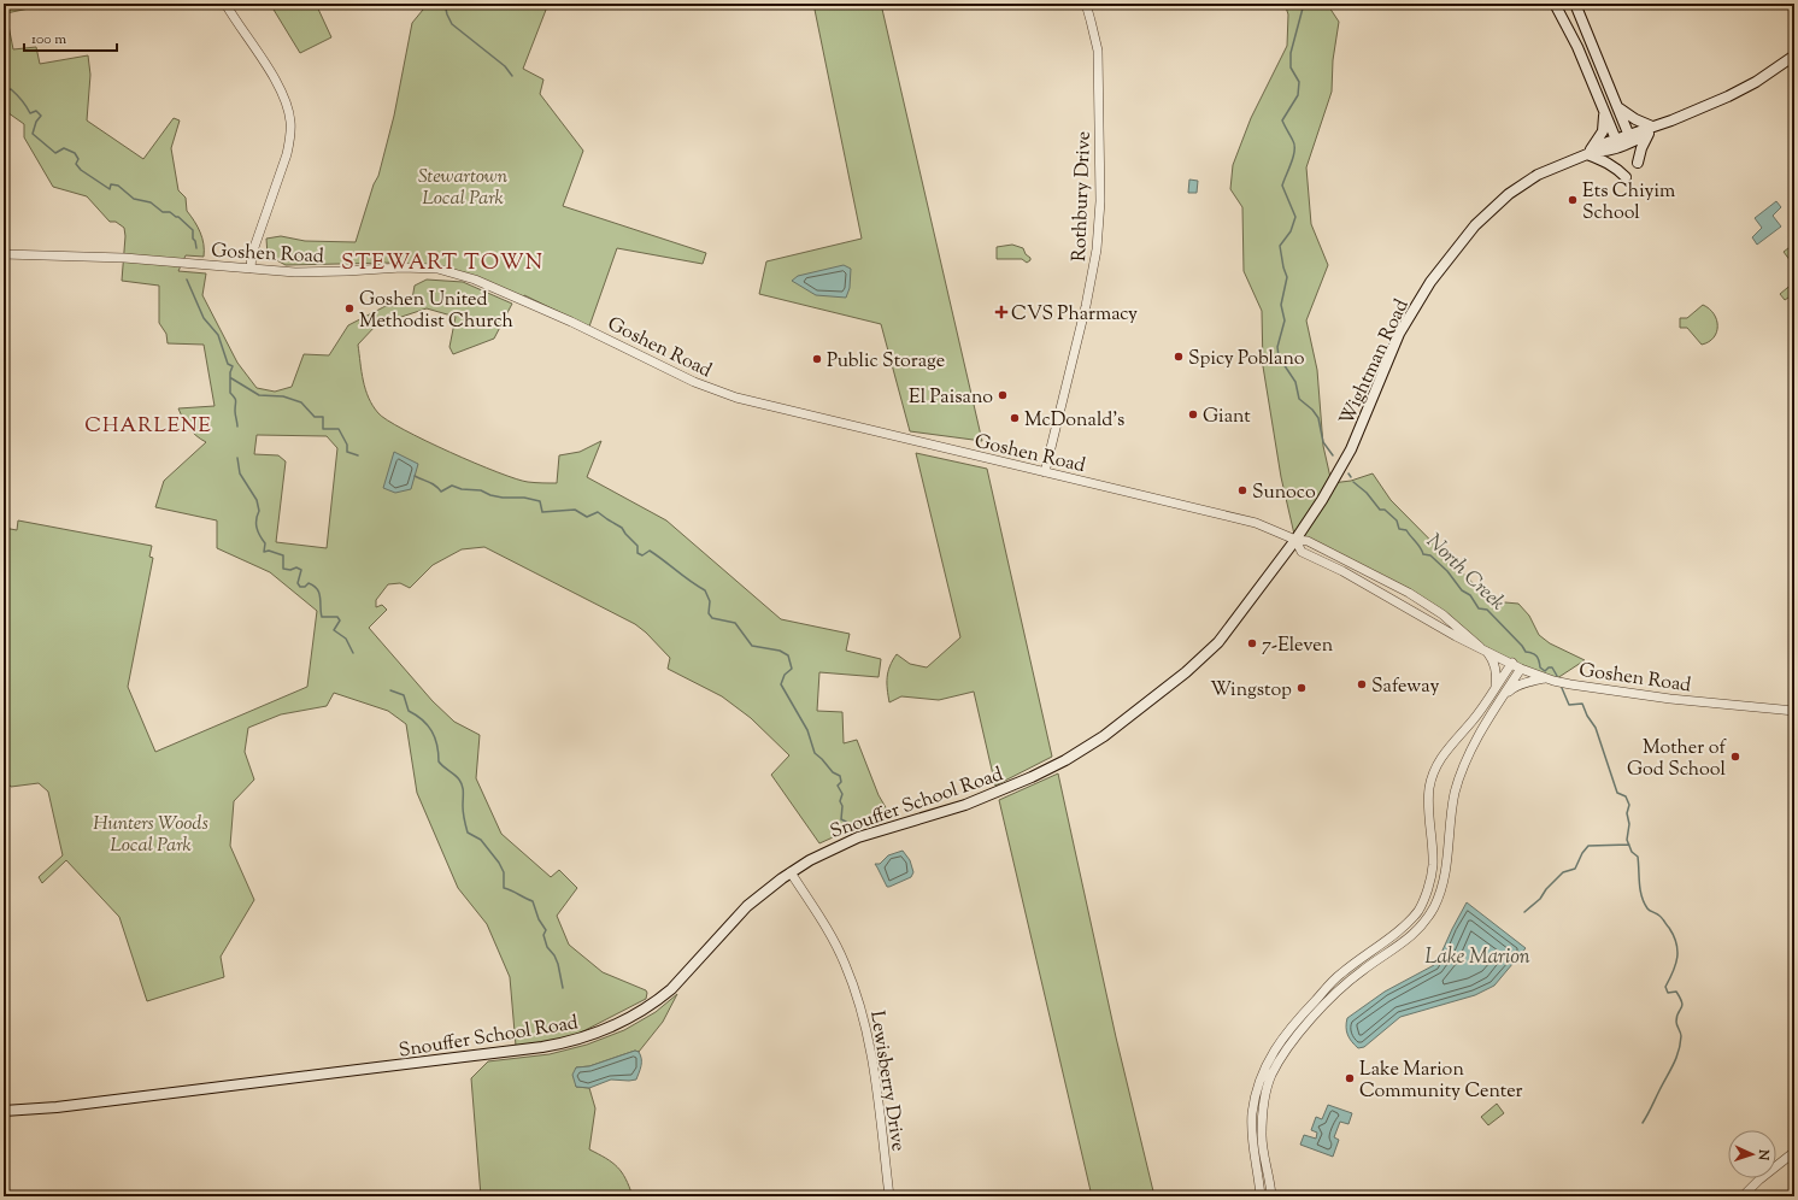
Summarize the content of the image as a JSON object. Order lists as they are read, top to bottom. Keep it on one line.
{"streets":{"main road":["Wightman Road","Snouffer School Road"],"street":["Rothbury Drive","Goshen Road","Lewisberry Drive"]},"crossings":[["Rothbury Drive","Goshen Road"],["Goshen Road","Wightman Road"],["Goshen Road","Snouffer School Road"],["Wightman Road","Snouffer School Road"],["Snouffer School Road","Lewisberry Drive"]],"districts":["STEWART TOWN","CHARLENE"],"water":["North Creek","Lake Marion"],"parks":["Stewartown Local Park","Hunters Woods Local Park"],"places":{"other":["Ets Chiyim School","Goshen United Methodist Church","Spicy Poblano","Public Storage","El Paisano","Giant","McDonald's","Sunoco","7-Eleven","Safeway","Wingstop","Mother of God School","Lake Marion Community Center"],"health":["CVS Pharmacy"]},"scale_bar":"100 m","north":"right"}
